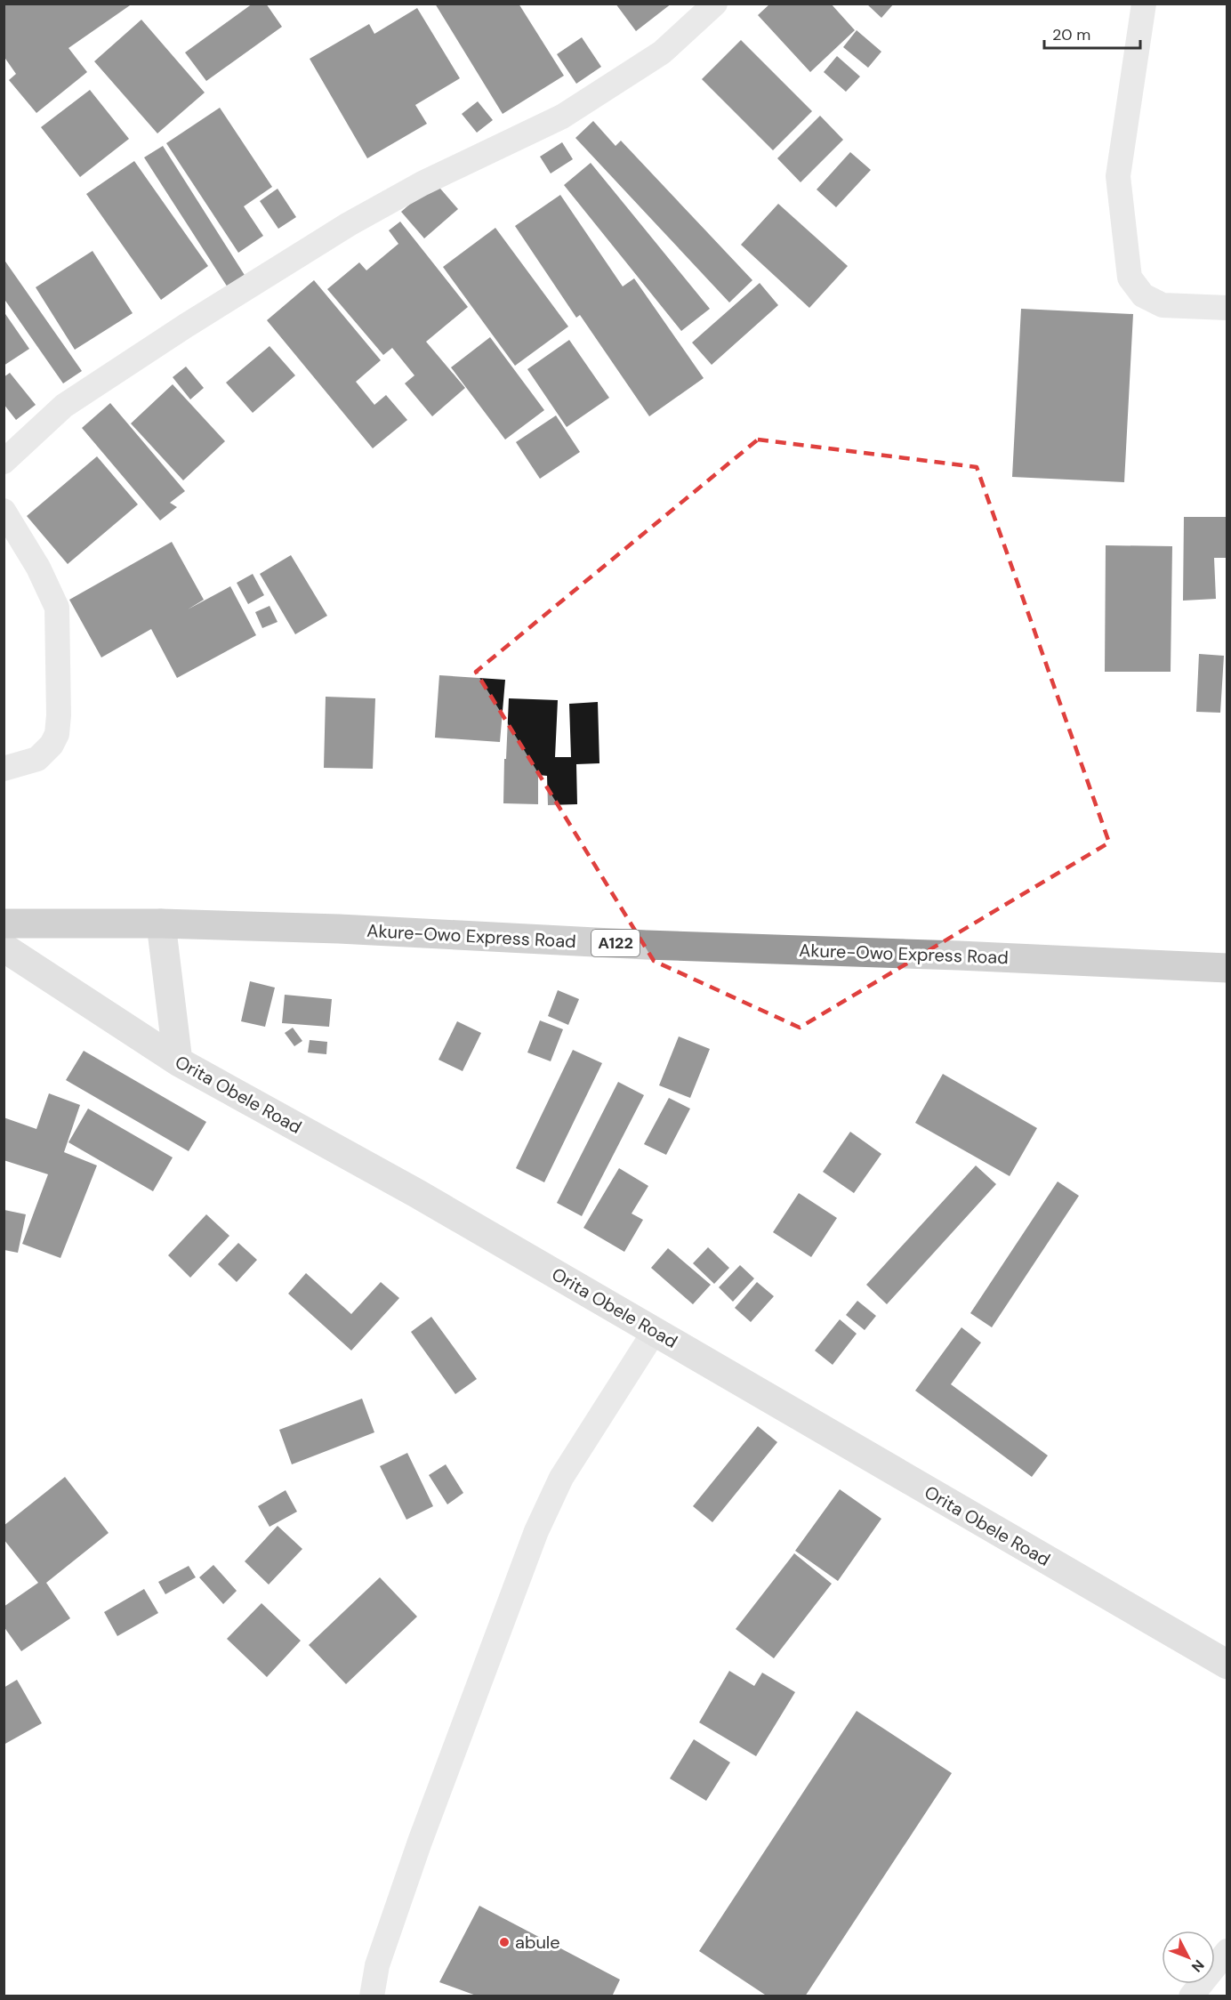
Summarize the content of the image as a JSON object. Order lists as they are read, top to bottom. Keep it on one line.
{"streets":{"highway":["Akure-Owo Express Road","A122"],"main road":["Orita Obele Road"]},"places":["abule"],"scale_bar":"20 m","north":"bottom right"}
